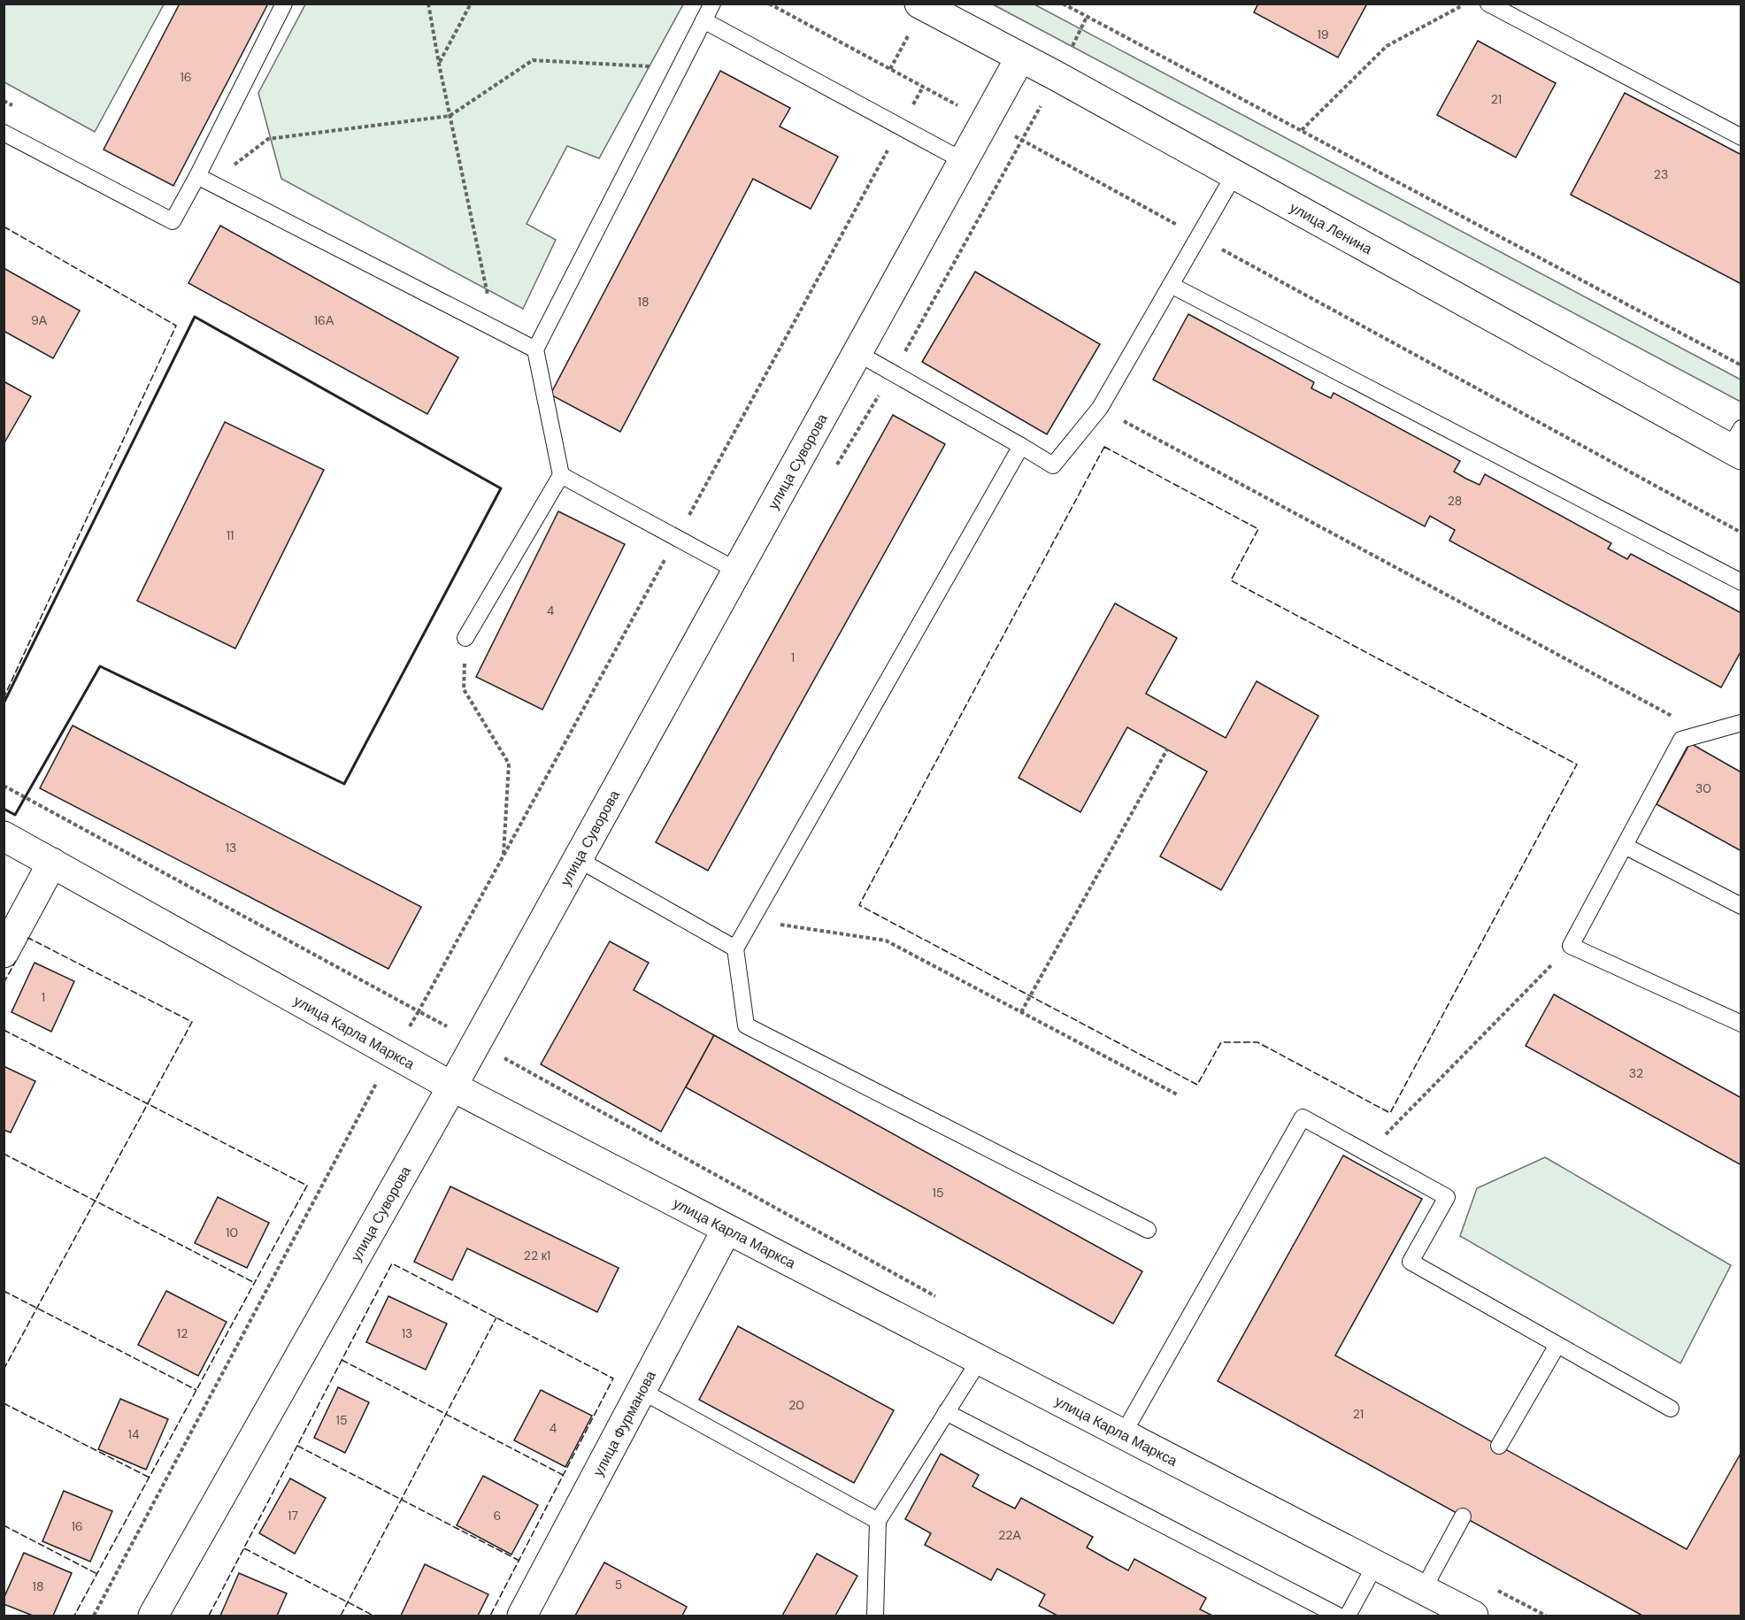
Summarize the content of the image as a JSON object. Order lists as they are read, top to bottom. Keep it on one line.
{"streets":{"street":["улица Ленина","улица Суворова","улица Карла Маркса","улица Фурманова"]},"crossings":[["улица Ленина","улица Суворова"],["улица Суворова","улица Карла Маркса"],["улица Карла Маркса","улица Фурманова"]],"house_numbers":["19","16","21","23","18","9А","16А","28","11","4","1","30","13","1","32","15","10","22 к1","12","13","20","21","15","4","14","17","6","16","22А","5","18"]}
